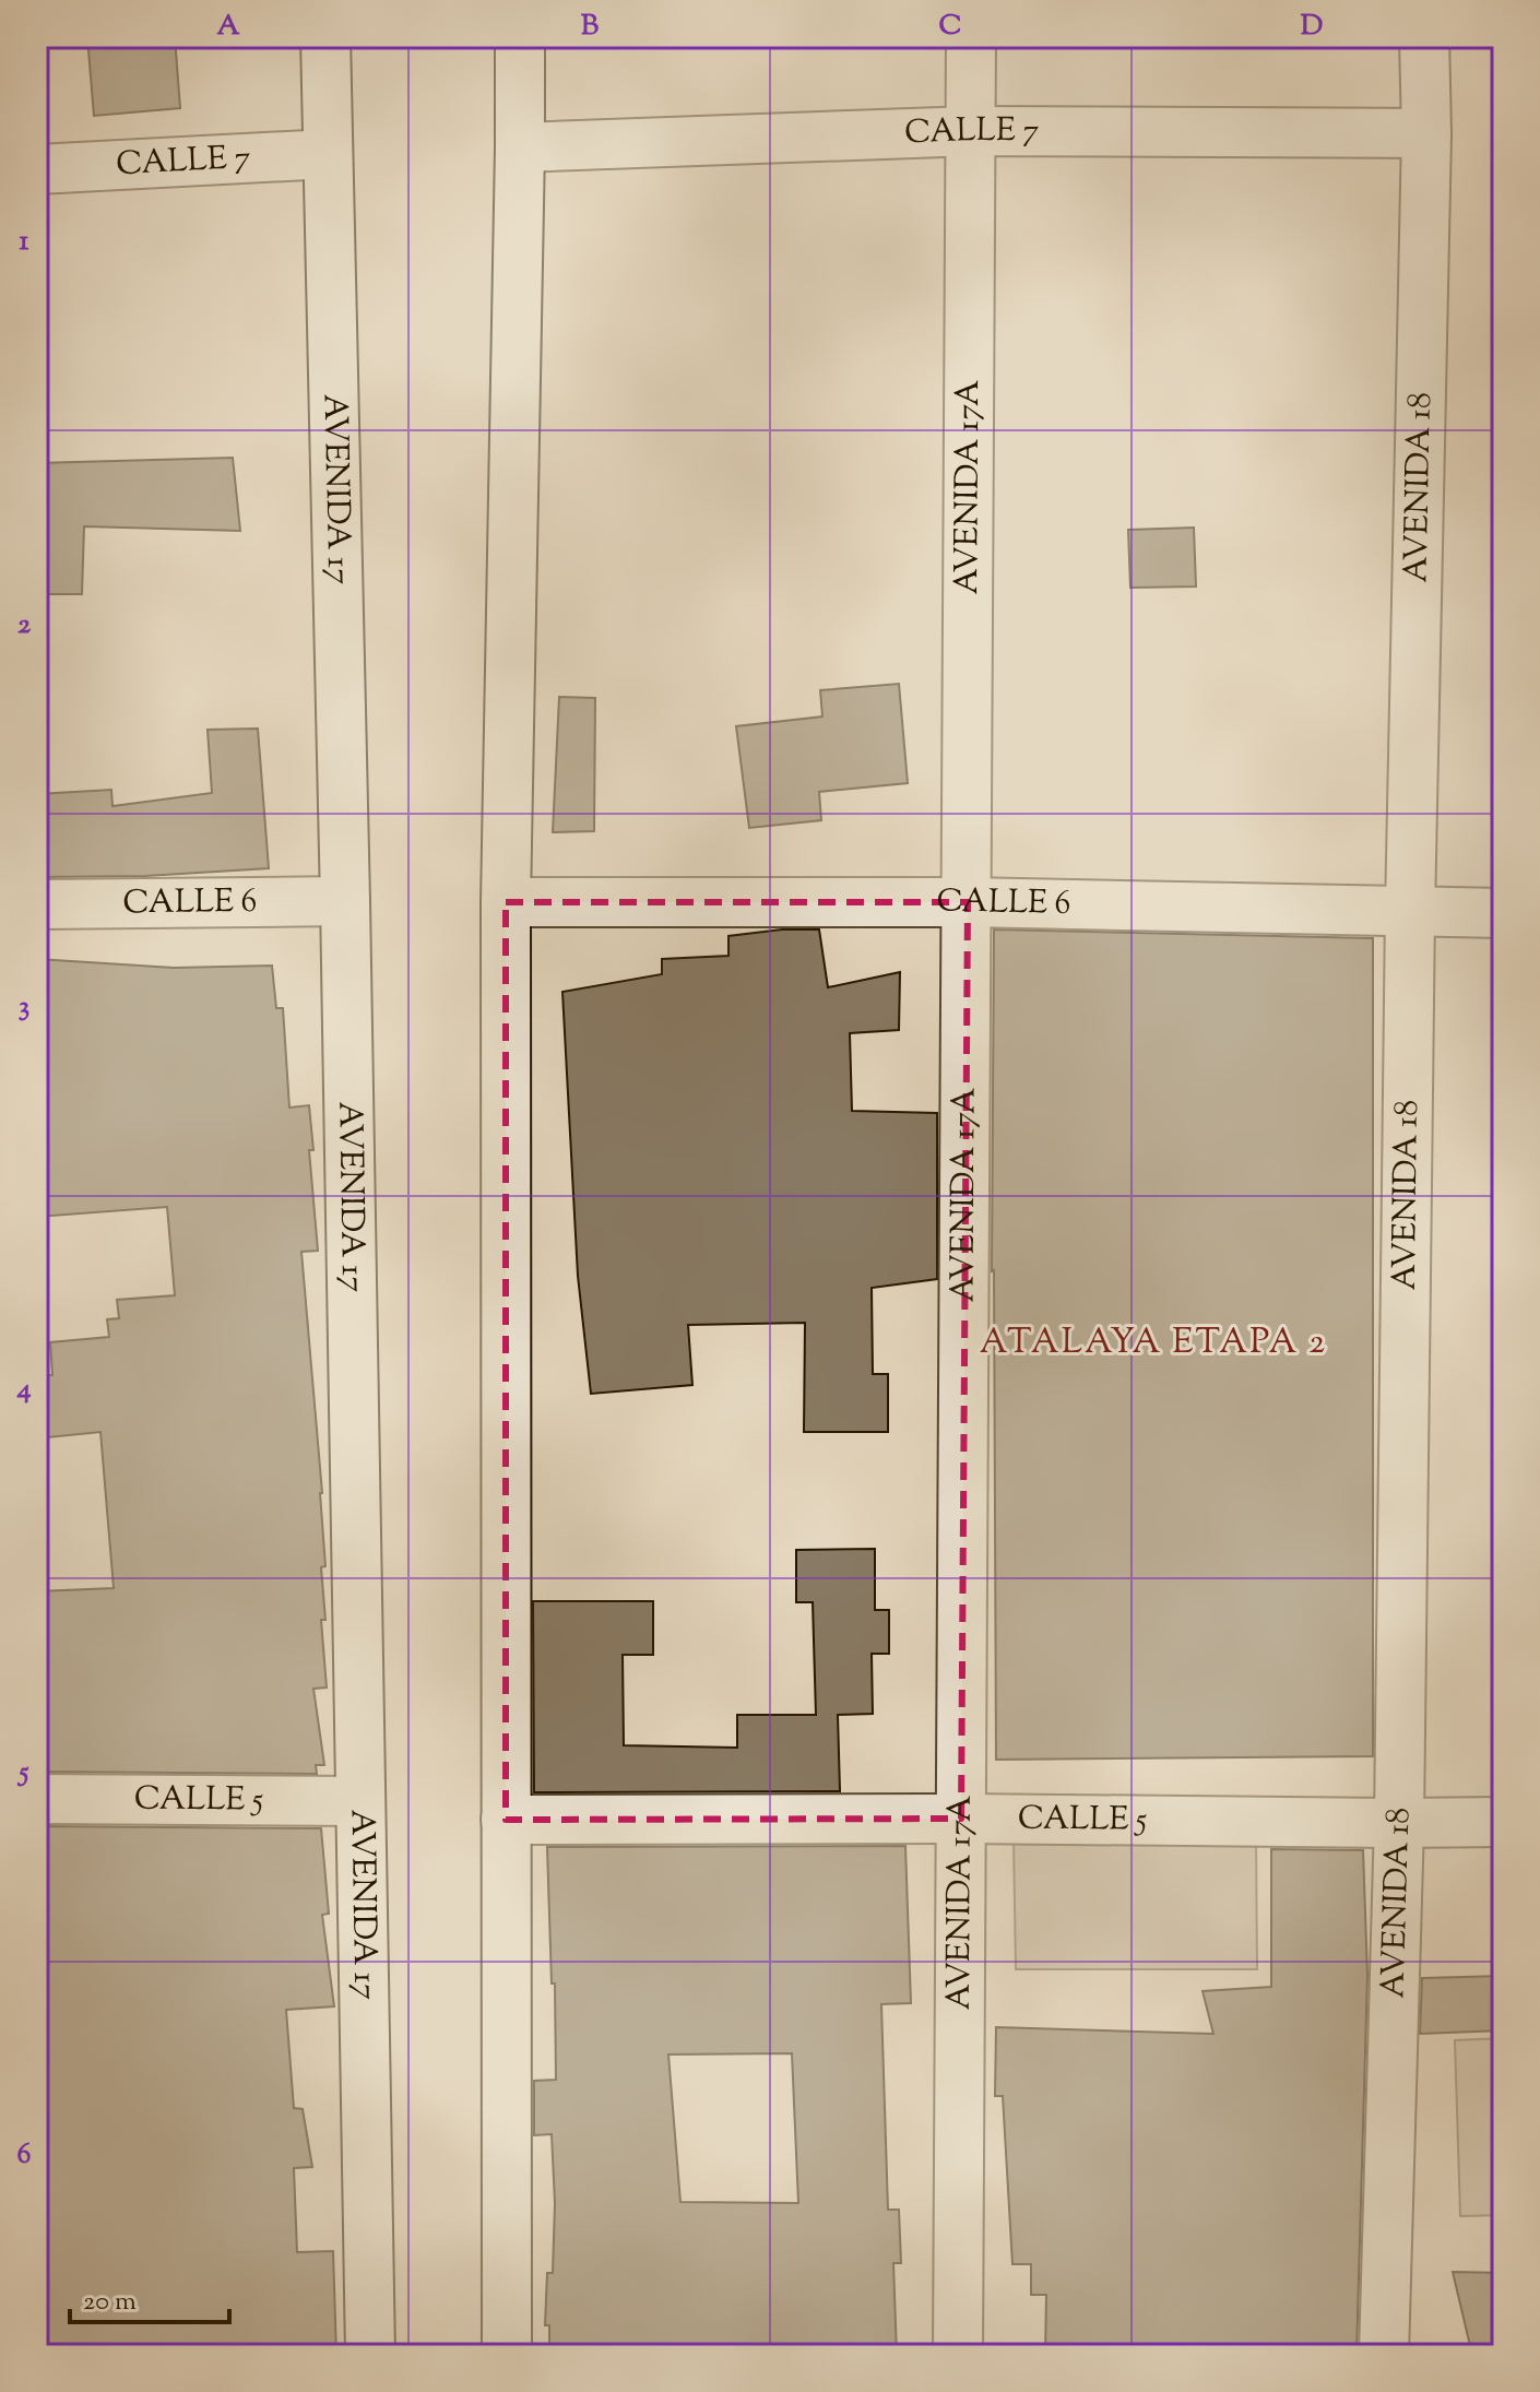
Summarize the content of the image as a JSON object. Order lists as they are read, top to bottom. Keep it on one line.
{"streets":{"street":["CALLE 7","AVENIDA 17","AVENIDA 17A","AVENIDA 18","CALLE 6","CALLE 5"]},"crossings":[["CALLE 7","AVENIDA 17"],["CALLE 7","AVENIDA 17A"],["CALLE 7","AVENIDA 18"],["AVENIDA 17","CALLE 6"],["AVENIDA 17","CALLE 5"],["AVENIDA 17A","CALLE 6"],["AVENIDA 17A","CALLE 5"],["AVENIDA 18","CALLE 6"],["AVENIDA 18","CALLE 5"]],"districts":["ATALAYA ETAPA 2"],"scale_bar":"20 m","grid":{"columns":["A","B","C","D"],"rows":["1","2","3","4","5","6"]}}
